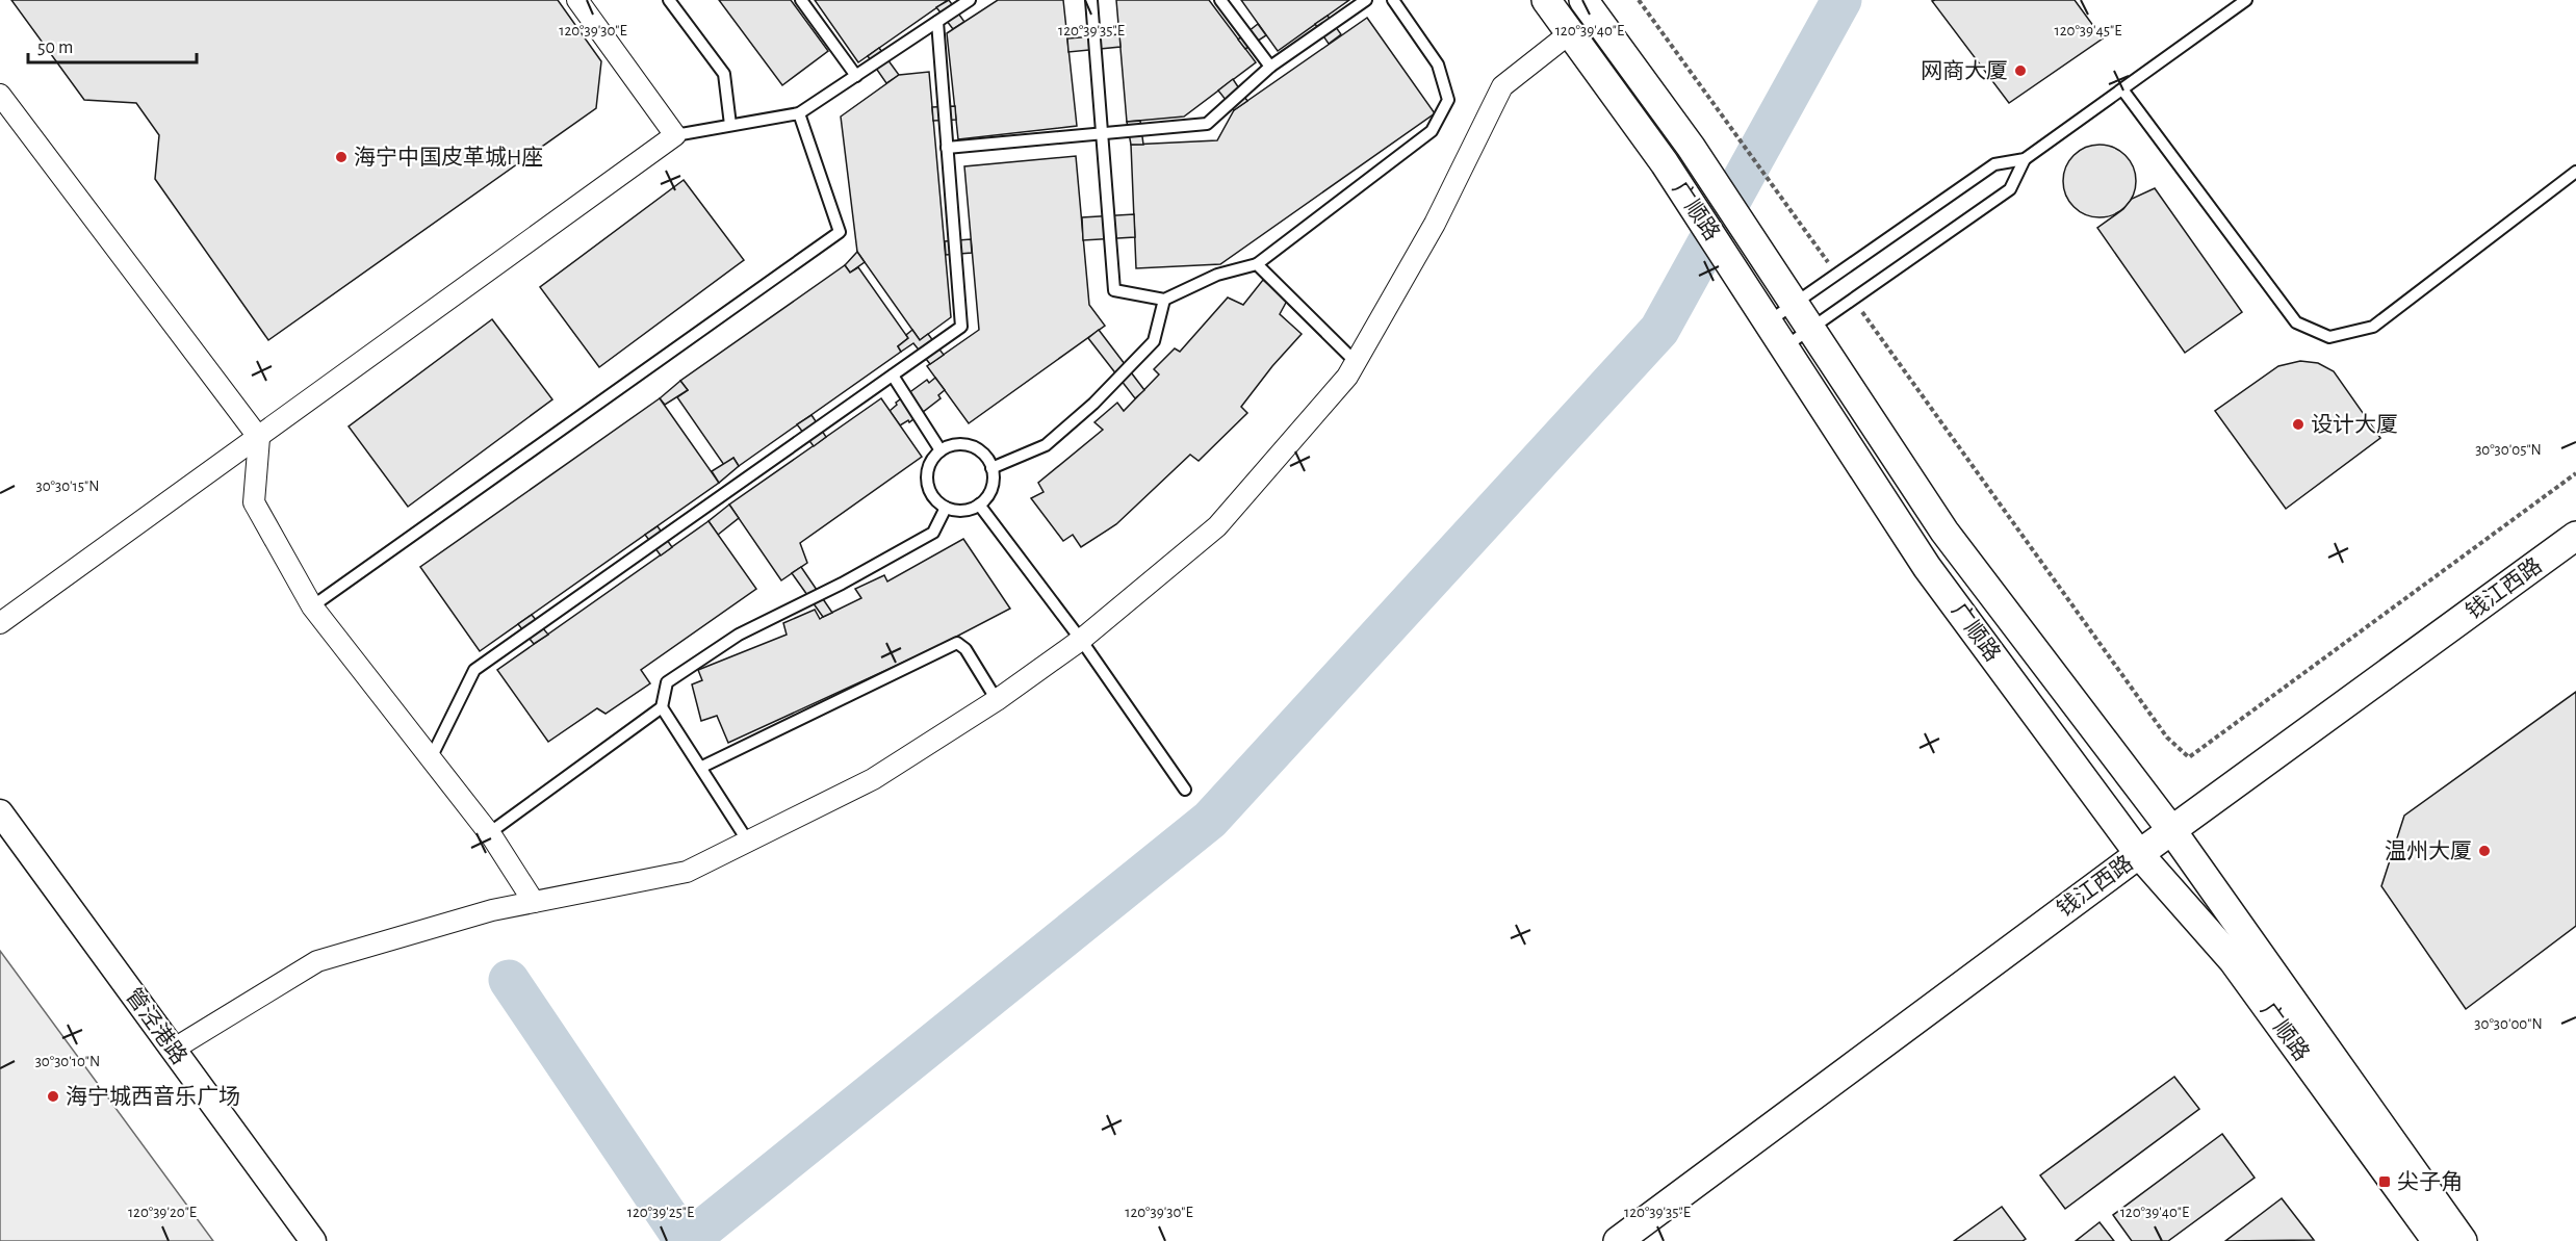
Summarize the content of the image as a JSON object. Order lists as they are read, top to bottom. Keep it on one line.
{"streets":{"main road":["广顺路","钱江西路"],"street":["管泾港路"]},"crossings":[["广顺路","钱江西路"]],"places":{"other":["网商大厦","海宁中国皮革城H座","设计大厦","温州大厦","海宁城西音乐广场"],"transit":["尖子角"]},"scale_bar":"50 m","coordinates":["120°39'30\"E","120°39'35\"E","120°39'40\"E","120°39'45\"E","30°30'05\"N","30°30'15\"N","30°30'00\"N","30°30'10\"N","120°39'20\"E","120°39'25\"E"]}
